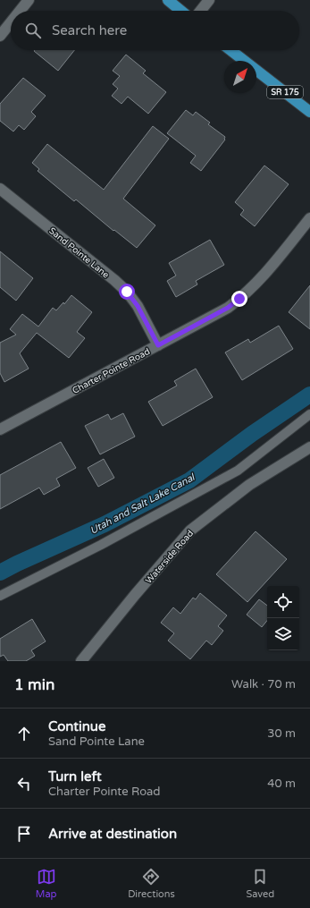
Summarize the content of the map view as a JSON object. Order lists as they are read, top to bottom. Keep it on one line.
{"streets":{"main road":["SR 175"],"street":["Sand Pointe Lane","Charter Pointe Road","Waterside Road"]},"crossings":[["Sand Pointe Lane","Charter Pointe Road"]],"water":["Utah and Salt Lake Canal"],"north":"top right","page":{"search":"Search here","heading":["1 min","Walk · 70 m"],"list":[["Continue","Sand Pointe Lane","30 m"],["Turn left","Charter Pointe Road","40 m"],"Arrive at destination"],"nav":["Map","Directions","Saved"]}}
